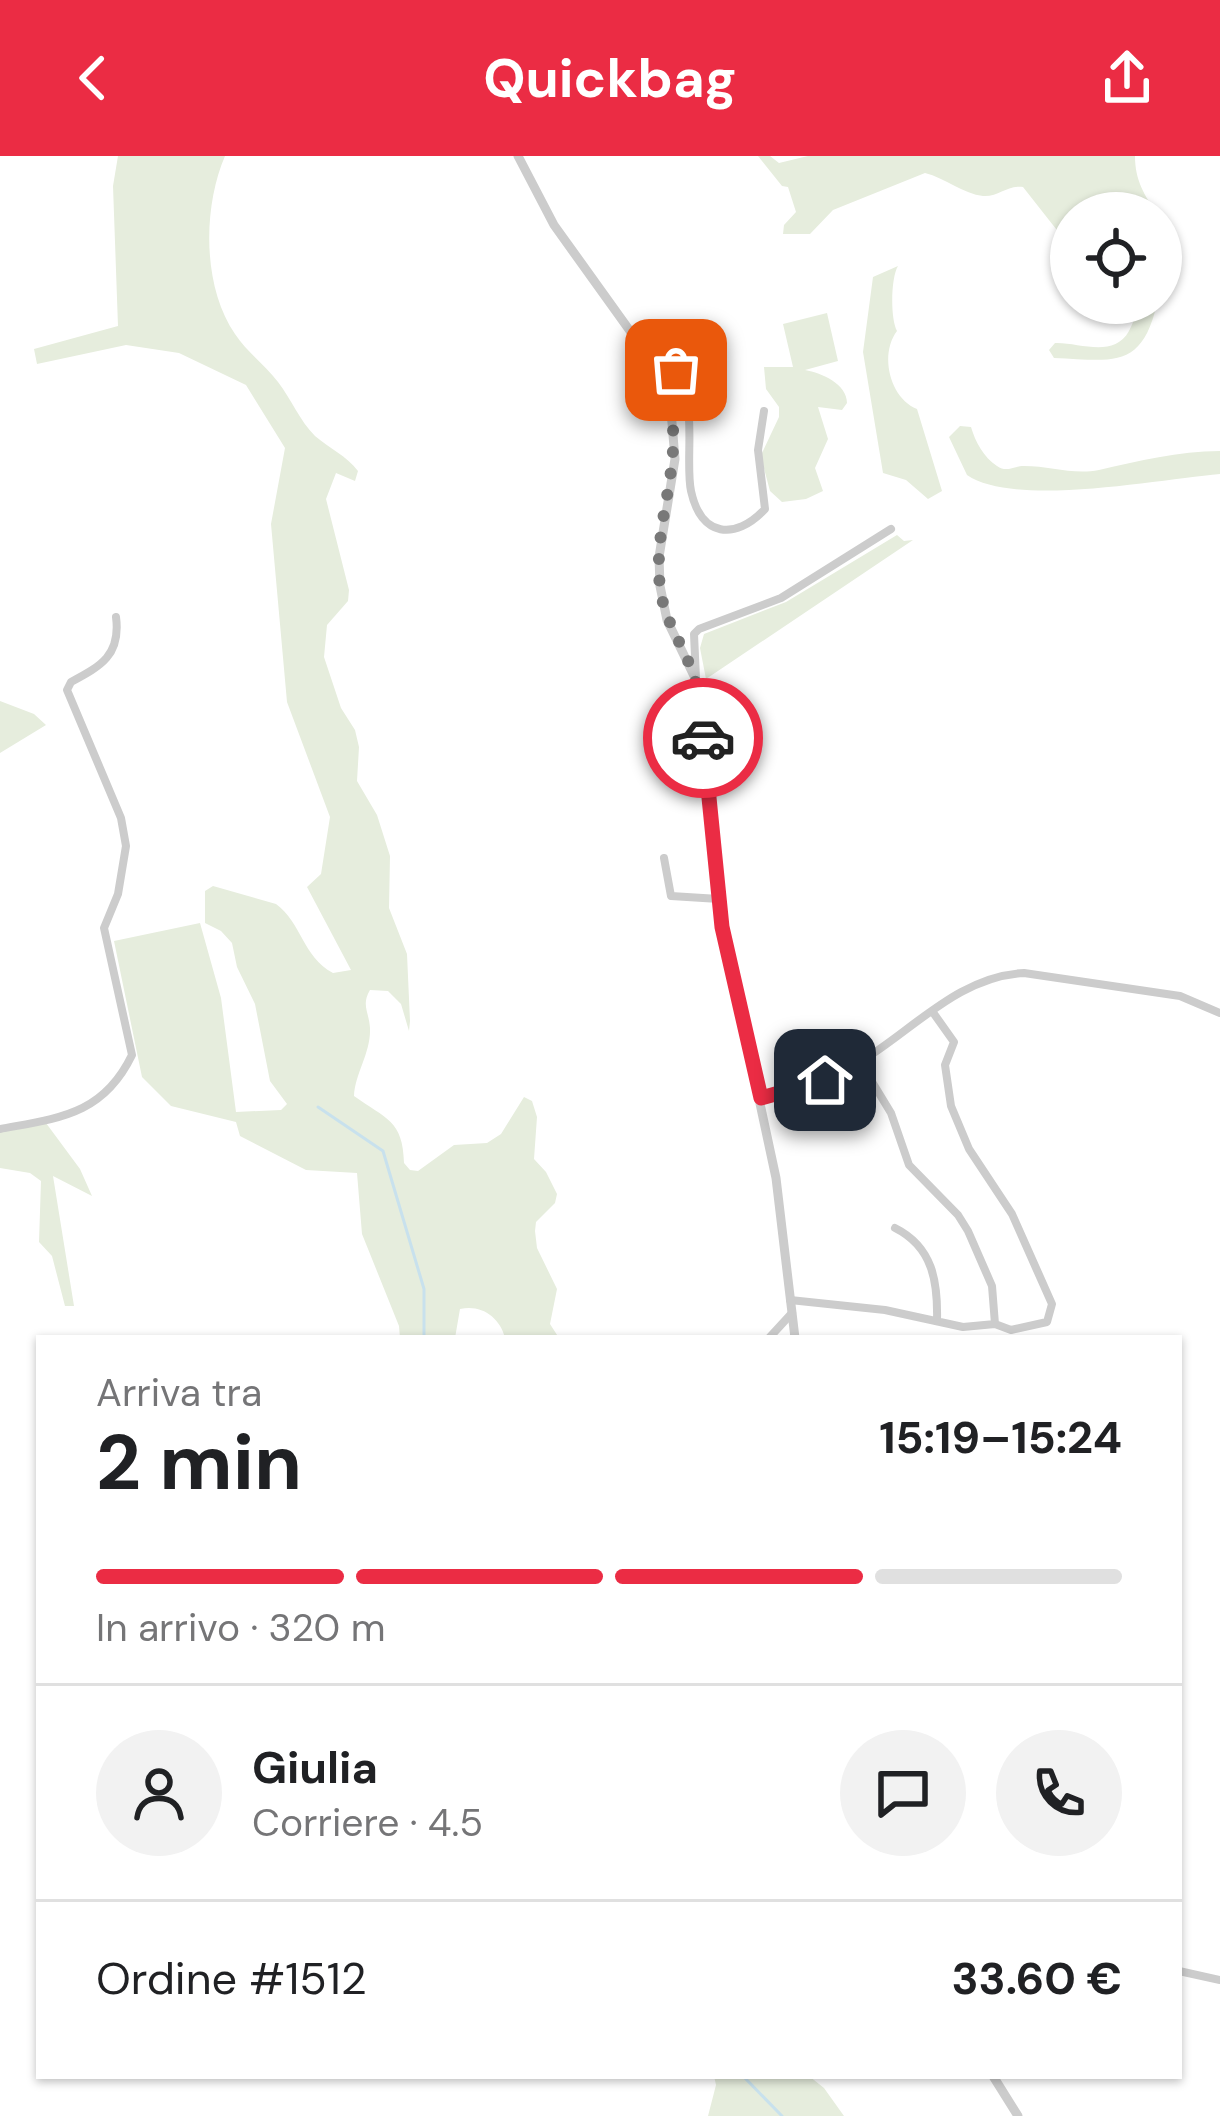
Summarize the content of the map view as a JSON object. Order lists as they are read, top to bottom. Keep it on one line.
{"page":{"header":"Quickbag","heading":["2 min","Arriva tra","15:19–15:24"],"panel":["Giulia","Corriere · 4.5","Ordine #1512","33.60 €"],"bar":"In arrivo · 320 m"}}
